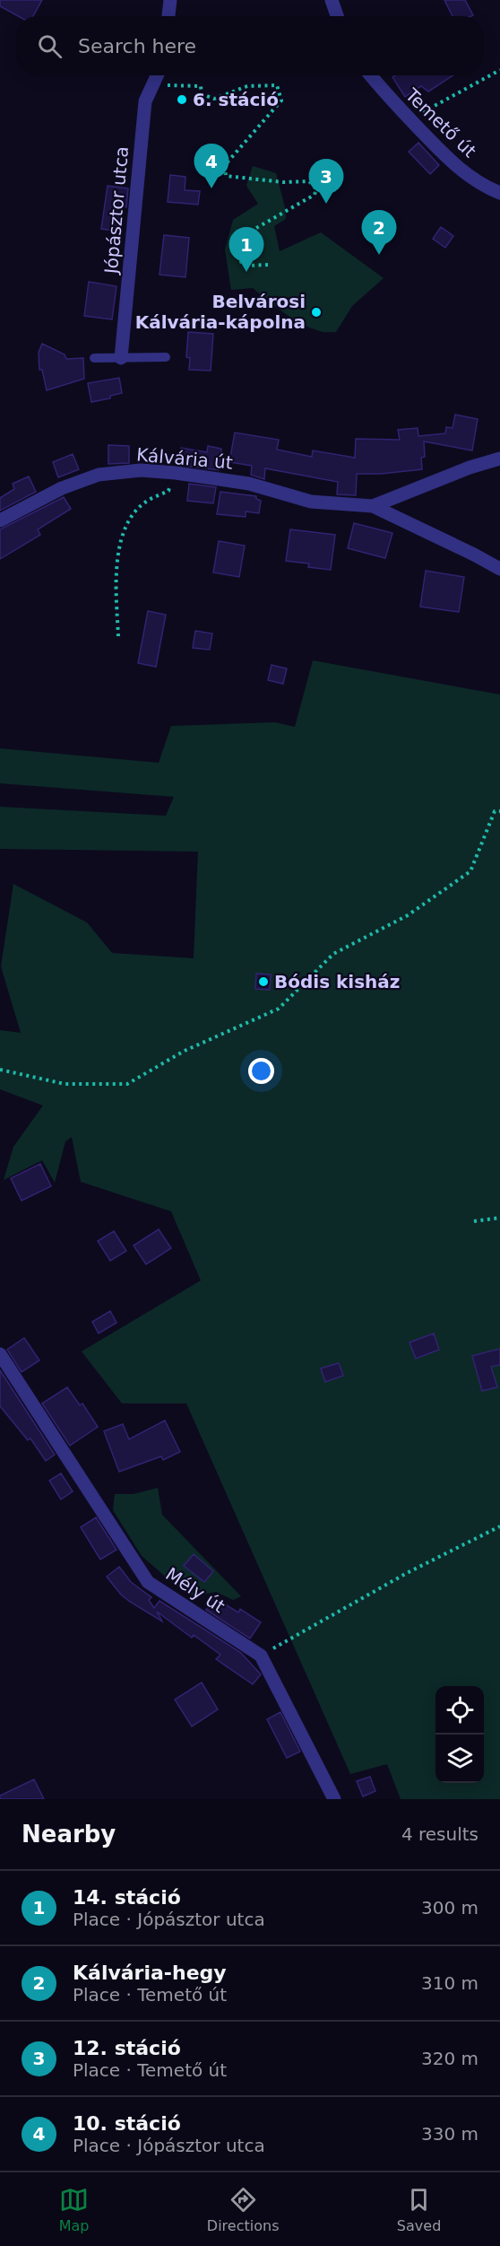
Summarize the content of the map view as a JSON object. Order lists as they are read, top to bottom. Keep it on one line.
{"streets":{"street":["Temető út","Jópásztor utca","Kálvária út","Mély út"]},"places":["6. stáció","Belvárosi Kálvária-kápolna","Bódis kisház"],"page":{"search":"Search here","pins":["4","3","2","1"],"heading":["Nearby","4 results"],"list":[{"mark":"1","name":"14. stáció","note":"Place · Jópásztor utca","value":"300 m"},{"mark":"2","name":"Kálvária-hegy","note":"Place · Temető út","value":"310 m"},{"mark":"3","name":"12. stáció","note":"Place · Temető út","value":"320 m"},{"mark":"4","name":"10. stáció","note":"Place · Jópásztor utca","value":"330 m"}],"nav":["Map","Directions","Saved"]}}
